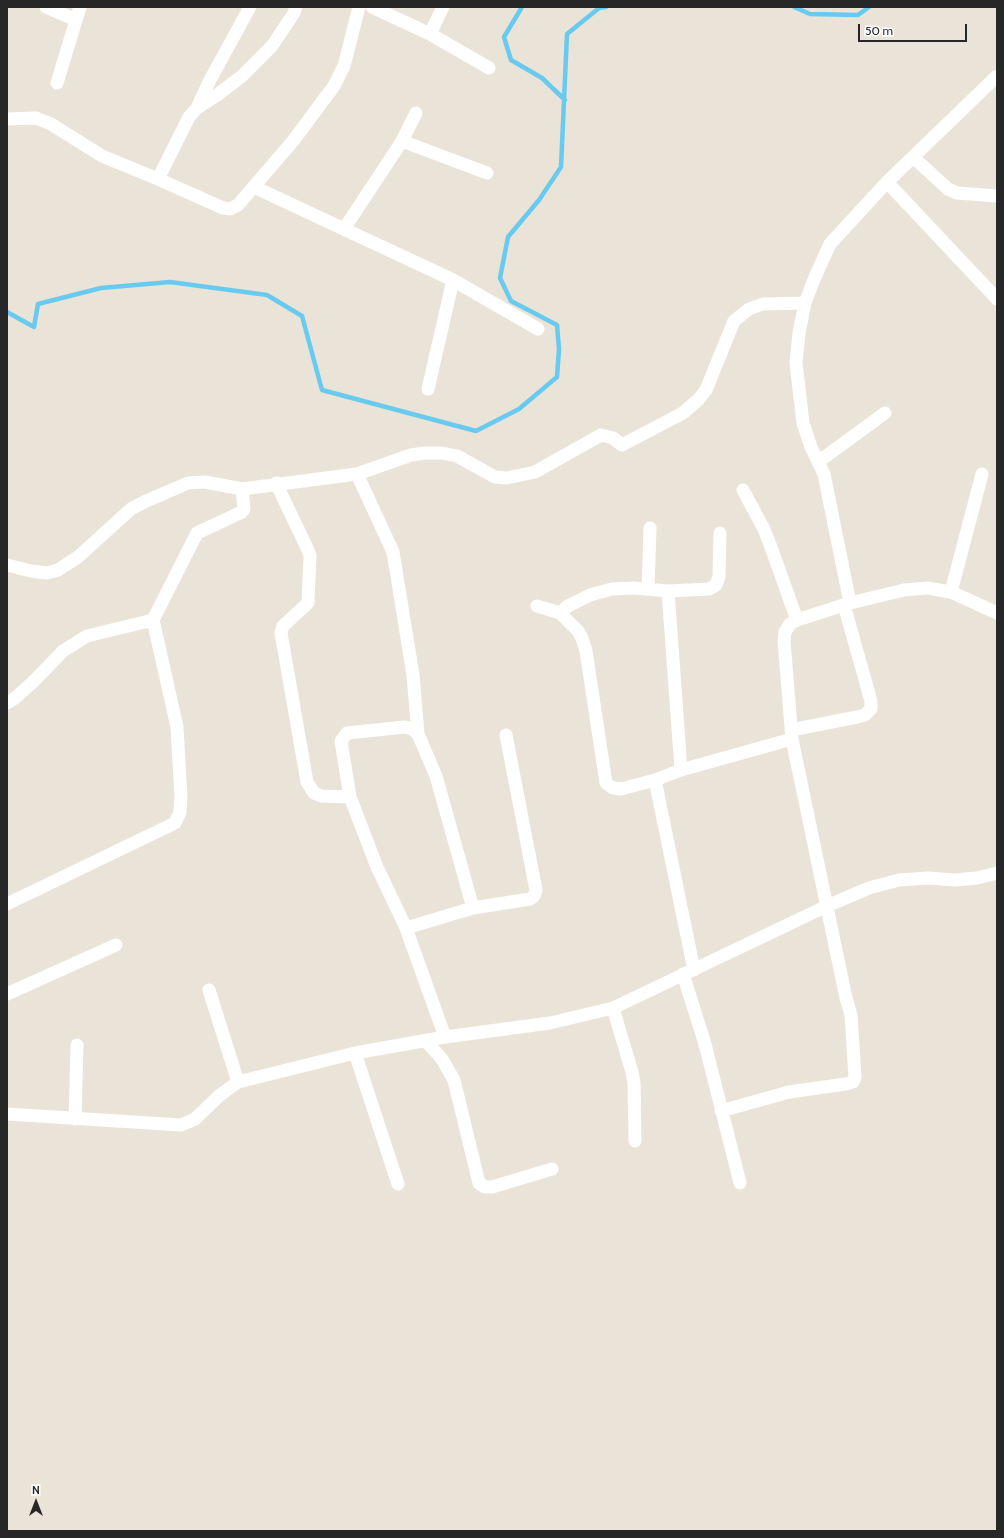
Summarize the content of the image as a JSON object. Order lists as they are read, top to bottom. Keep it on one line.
{"scale_bar":"50 m","north":"top"}
